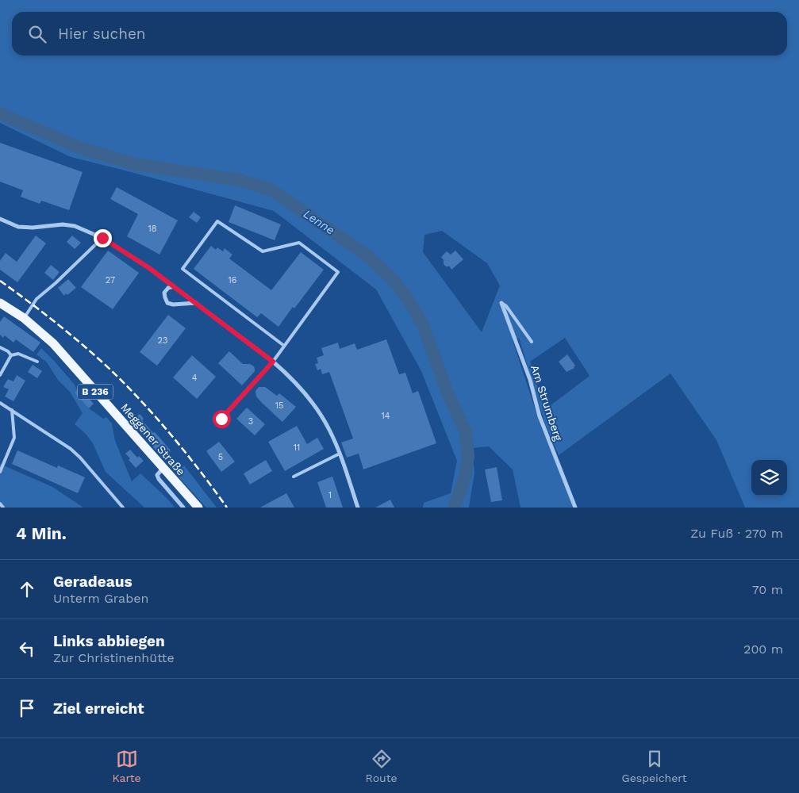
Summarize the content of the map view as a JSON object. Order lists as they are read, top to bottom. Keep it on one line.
{"streets":{"main road":["B 236","Meggener Straße"],"street":["Am Strumberg"]},"crossings":[["B 236","Meggener Straße"]],"water":["Lenne"],"house_numbers":["18","27","16","23","4","15","14","3","11","5","1"],"page":{"search":"Hier suchen","heading":["4 Min.","Zu Fuß · 270 m"],"list":[["Geradeaus","Unterm Graben","70 m"],["Links abbiegen","Zur Christinenhütte","200 m"],"Ziel erreicht"],"nav":["Karte","Route","Gespeichert"]}}
